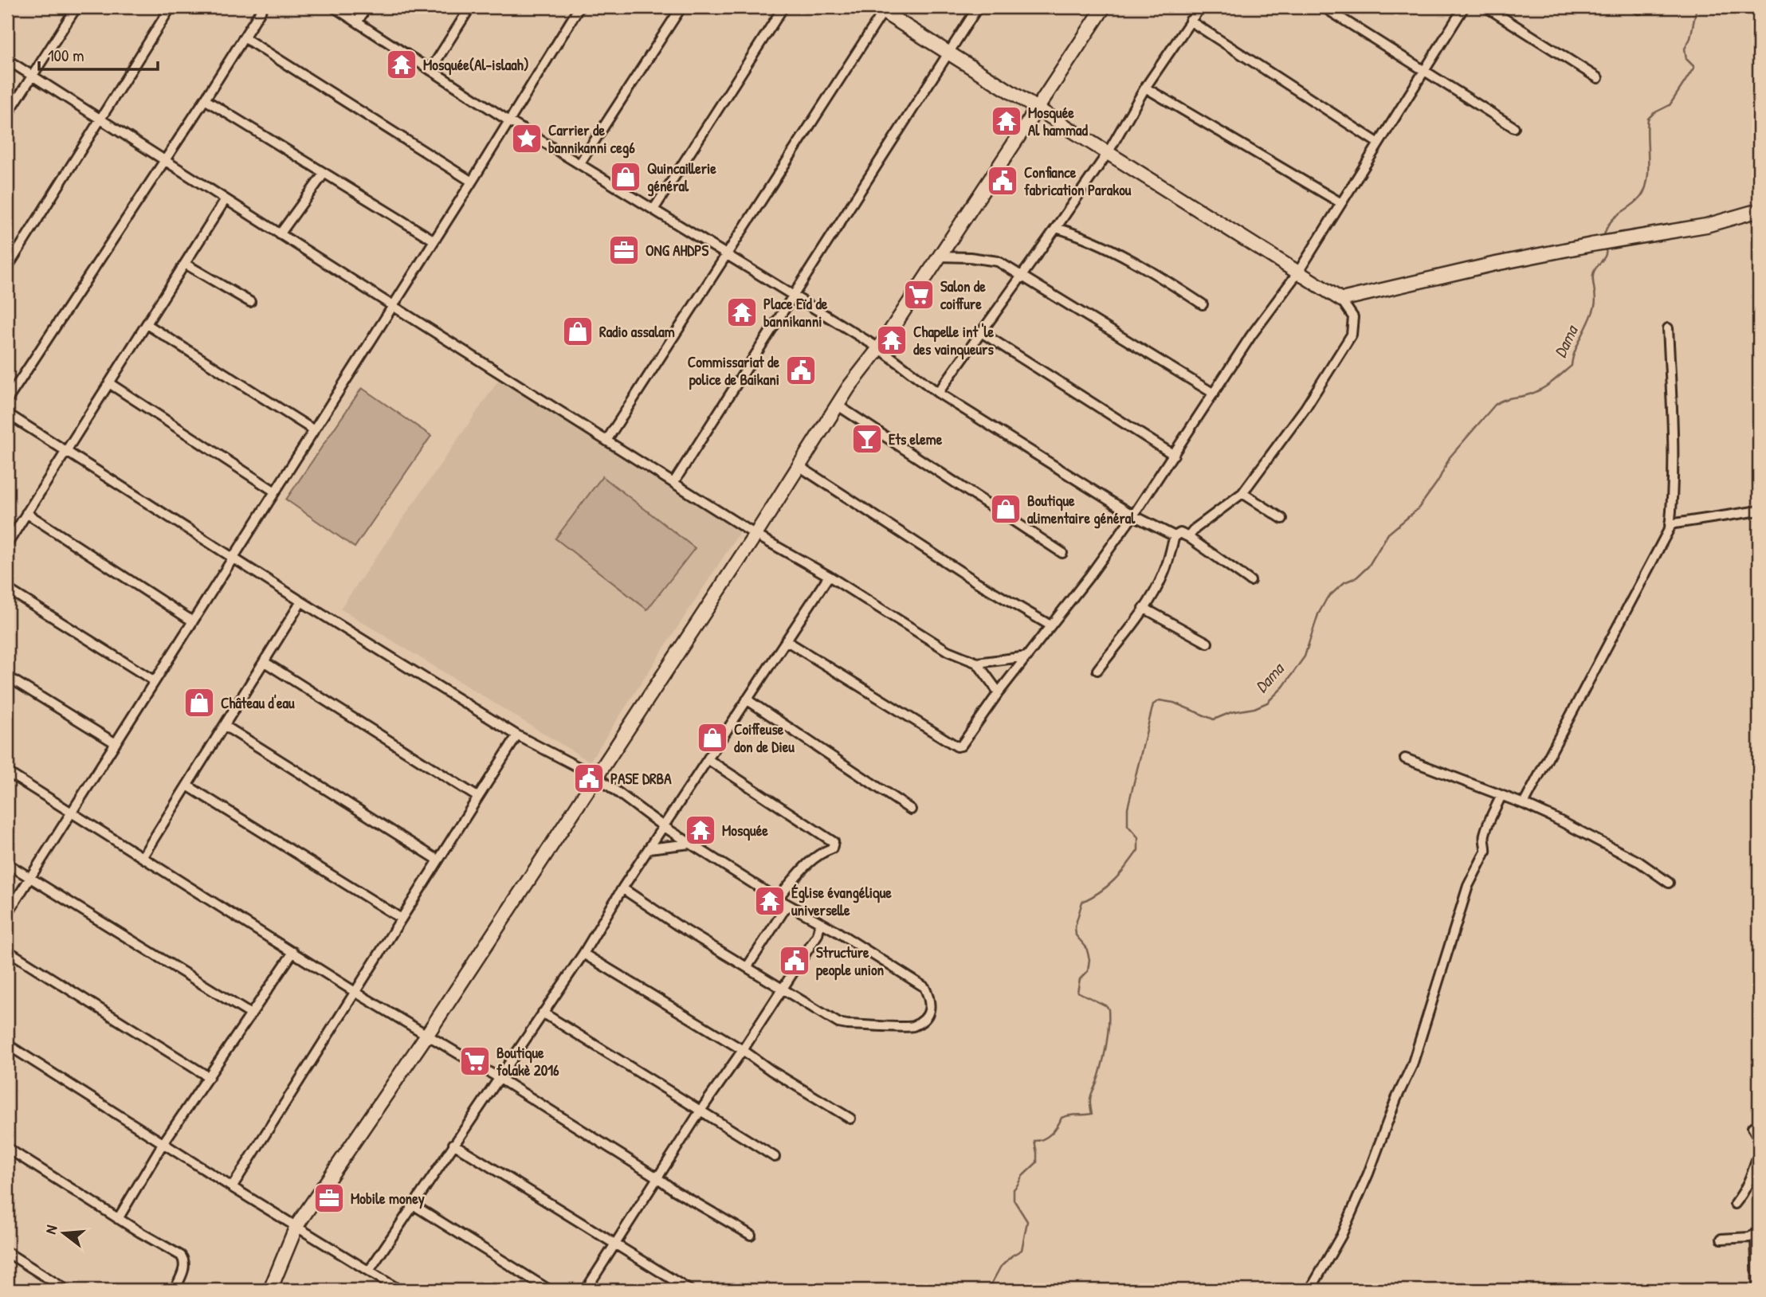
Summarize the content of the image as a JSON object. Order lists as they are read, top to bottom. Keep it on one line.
{"water":["Dama"],"places":{"temple":["Mosquée(Al-islaah)","Mosquée Al hammad","Place Eïd de bannikanni","Chapelle int 'le des vainqueurs","Mosquée","Église évangélique universelle"],"place":["Carrier de bannikanni ceg6"],"shop":["Quincaillerie général","Radio assalam","Boutique alimentaire général","Château d'eau","Coiffeuse don de Dieu"],"public building":["Confiance fabrication Parakou","Commissariat de police de Baikani","PASE DRBA","Structure people union"],"office":["ONG AHDPS","Mobile money"],"supermarket":["Salon de coiffure","Boutique folakè 2016"],"bar":["Ets eleme"]},"scale_bar":"100 m","north":"left"}
